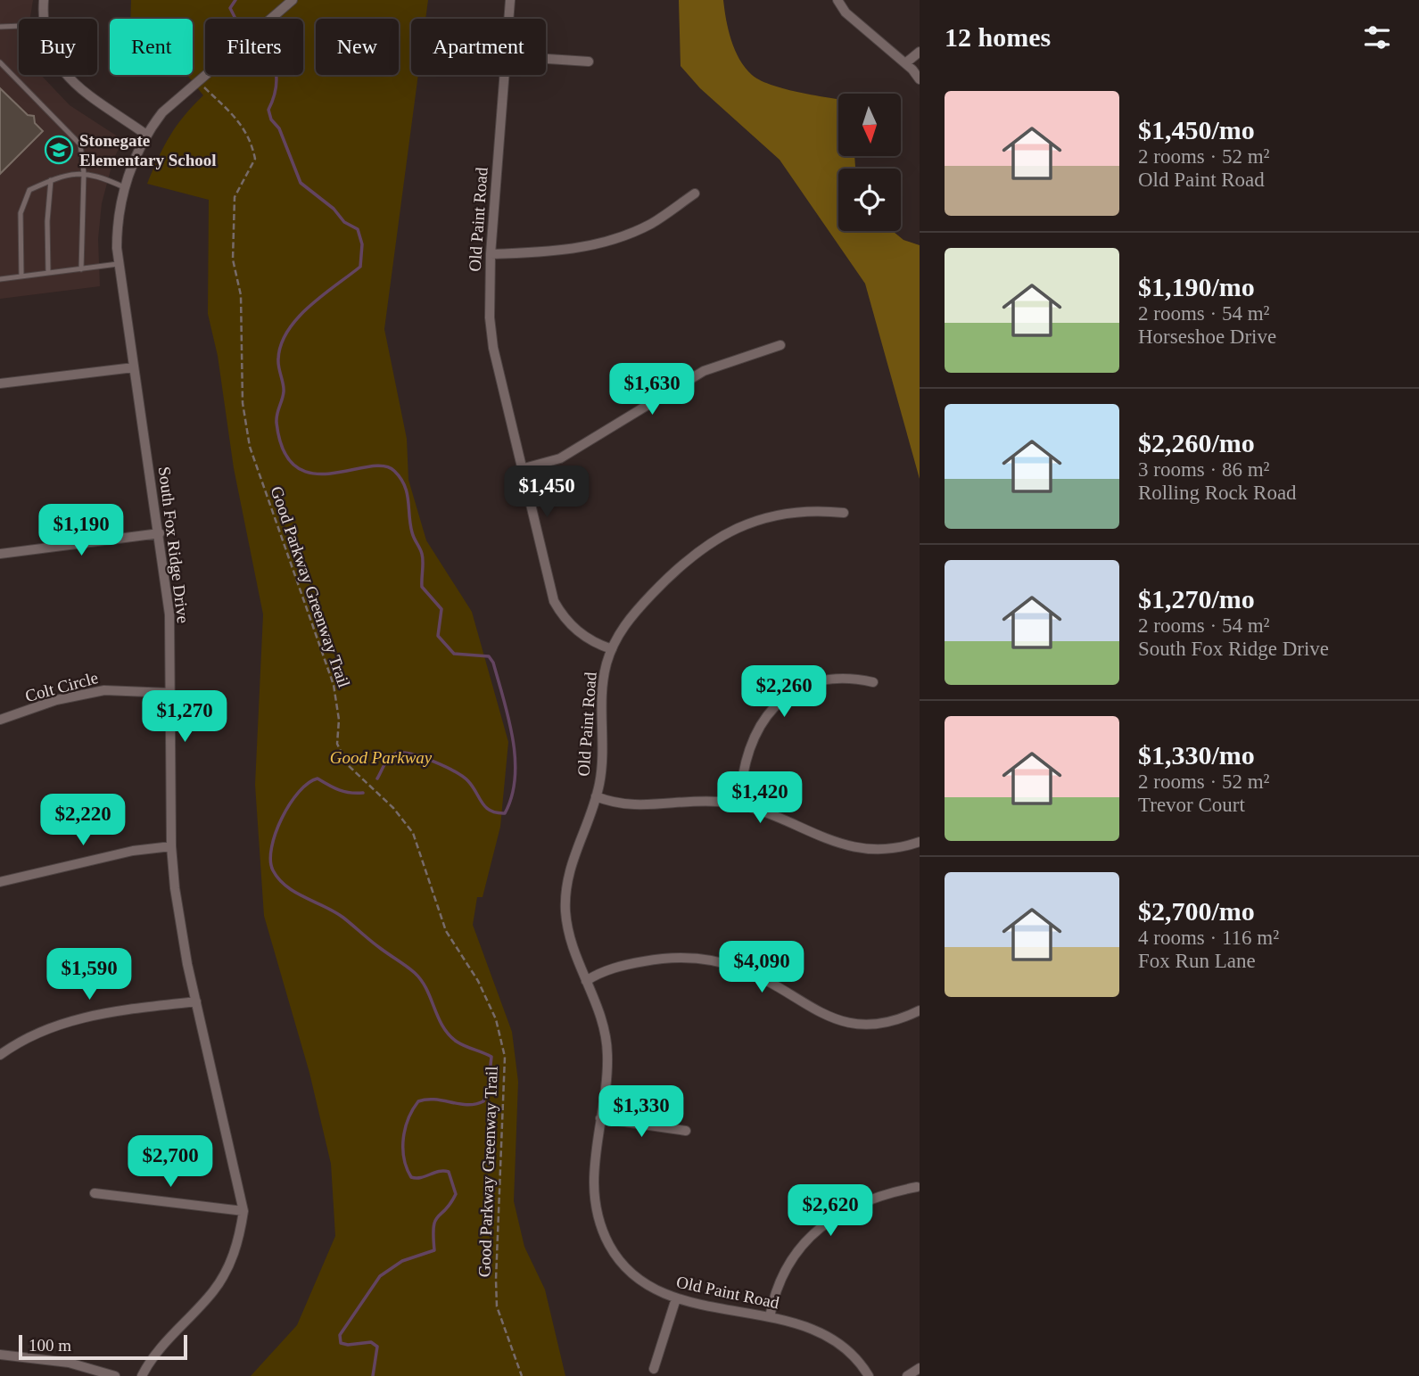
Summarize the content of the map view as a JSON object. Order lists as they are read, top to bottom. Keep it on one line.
{"streets":{"street":["Old Paint Road","South Fox Ridge Drive","Colt Circle"],"path":["Good Parkway Greenway Trail"]},"crossings":[["South Fox Ridge Drive","Good Parkway Greenway Trail"],["South Fox Ridge Drive","Colt Circle"]],"parks":["Good Parkway"],"places":{"school or university":["Stonegate Elementary School"]},"scale_bar":"100 m","north":"bottom","page":{"heading":"12 homes","chip":["Buy","Rent","Filters","New","Apartment"],"list":[{"name":"$1,450/mo","note":"2 rooms · 52 m² · Old Paint Road"},{"name":"$1,190/mo","note":"2 rooms · 54 m² · Horseshoe Drive"},{"name":"$2,260/mo","note":"3 rooms · 86 m² · Rolling Rock Road"},{"name":"$1,270/mo","note":"2 rooms · 54 m² · South Fox Ridge Drive"},{"name":"$1,330/mo","note":"2 rooms · 52 m² · Trevor Court"},{"name":"$2,700/mo","note":"4 rooms · 116 m² · Fox Run Lane"}],"price":["$1,630","$1,450","$1,190","$2,260","$1,270","$1,420","$2,220","$4,090","$1,590","$1,330","$2,700","$2,620"],"scale":"100 m"}}
